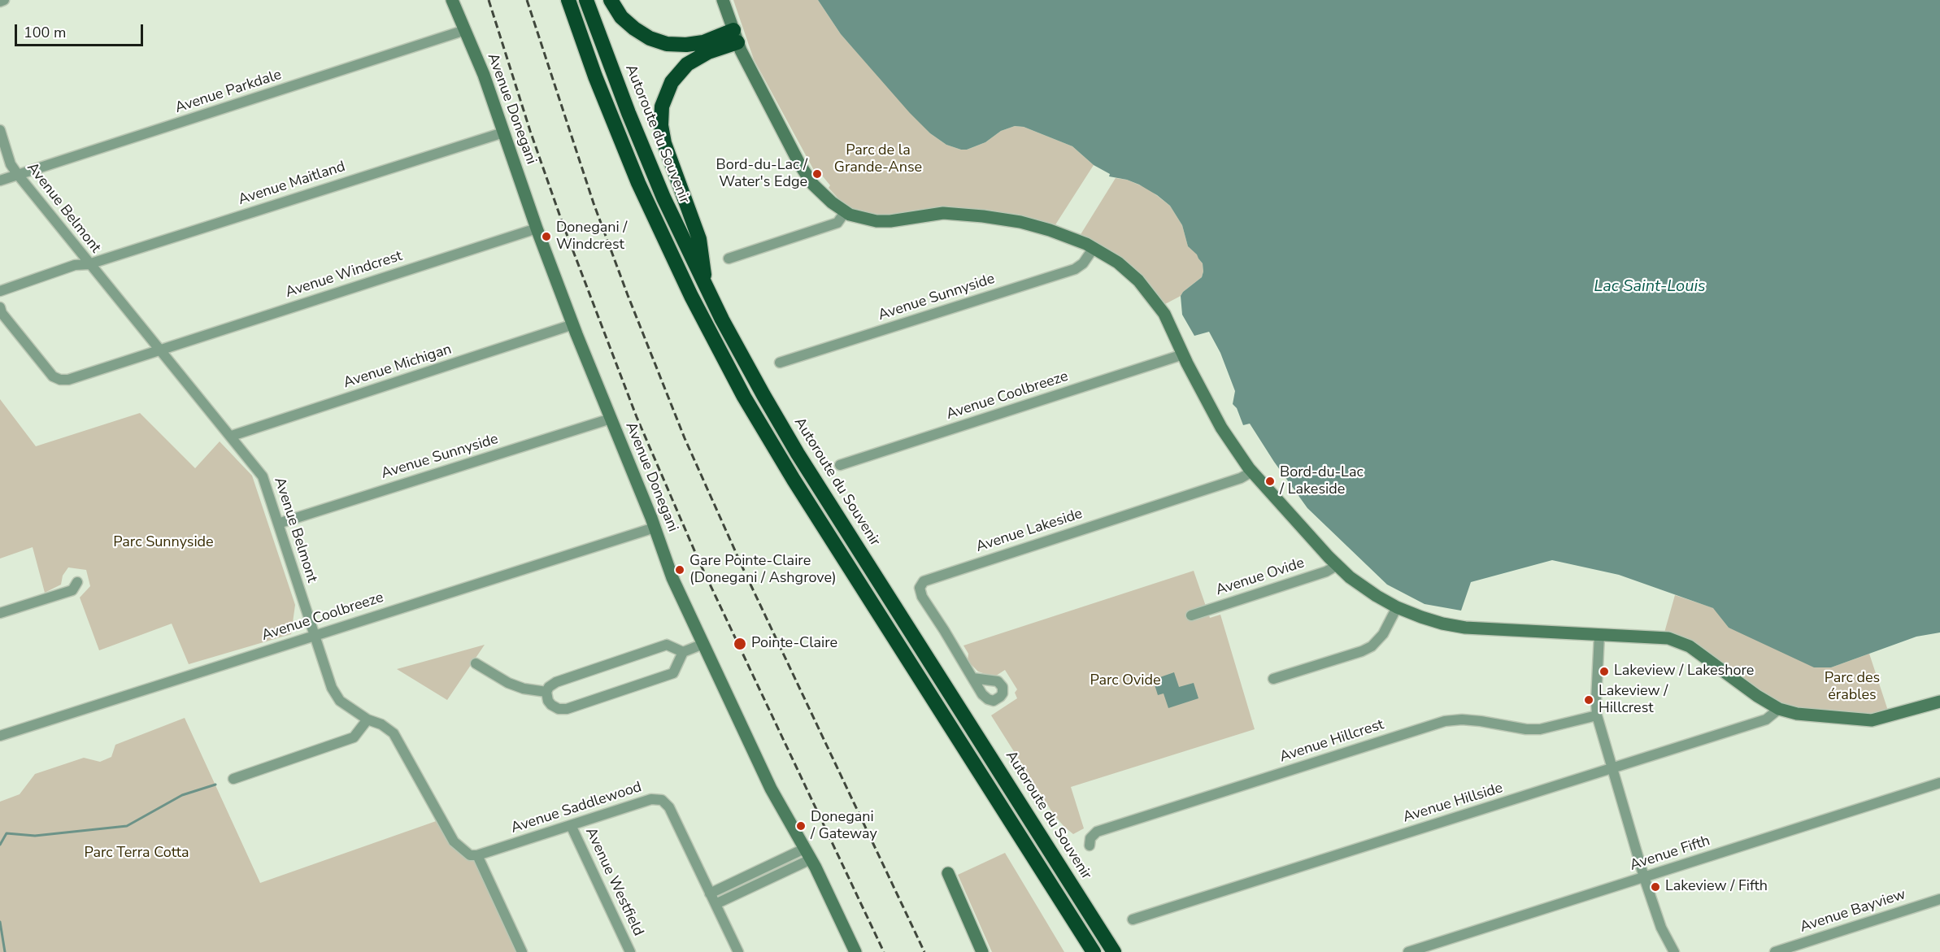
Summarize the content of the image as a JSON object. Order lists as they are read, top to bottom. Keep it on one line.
{"streets":{"highway":["Autoroute du Souvenir"],"street":["Avenue Parkdale","Avenue Donegani","Avenue Maitland","Avenue Belmont","Avenue Windcrest","Avenue Sunnyside","Avenue Michigan","Avenue Coolbreeze","Avenue Lakeside","Avenue Ovide","Avenue Hillcrest","Avenue Hillside","Avenue Saddlewood","Avenue Fifth","Avenue Westfield","Avenue Bayview"]},"crossings":[["Avenue Parkdale","Avenue Donegani"],["Avenue Parkdale","Avenue Belmont"],["Avenue Donegani","Avenue Maitland"],["Avenue Donegani","Avenue Windcrest"],["Avenue Donegani","Avenue Sunnyside"],["Avenue Donegani","Avenue Michigan"],["Avenue Donegani","Avenue Coolbreeze"],["Avenue Maitland","Avenue Belmont"],["Avenue Belmont","Avenue Windcrest"],["Avenue Belmont","Avenue Sunnyside"],["Avenue Belmont","Avenue Michigan"],["Avenue Belmont","Avenue Coolbreeze"],["Avenue Belmont","Avenue Saddlewood"],["Avenue Saddlewood","Avenue Westfield"]],"water":["Lac Saint-Louis"],"parks":["Parc de la Grande-Anse","Parc Sunnyside","Parc des érables","Parc Ovide","Parc Terra Cotta"],"places":["Bord-du-Lac / Water's Edge","Donegani / Windcrest","Bord-du-Lac / Lakeside","Gare Pointe-Claire (Donegani / Ashgrove)","Pointe-Claire","Lakeview / Lakeshore","Lakeview / Hillcrest","Donegani / Gateway","Lakeview / Fifth"],"scale_bar":"100 m"}
